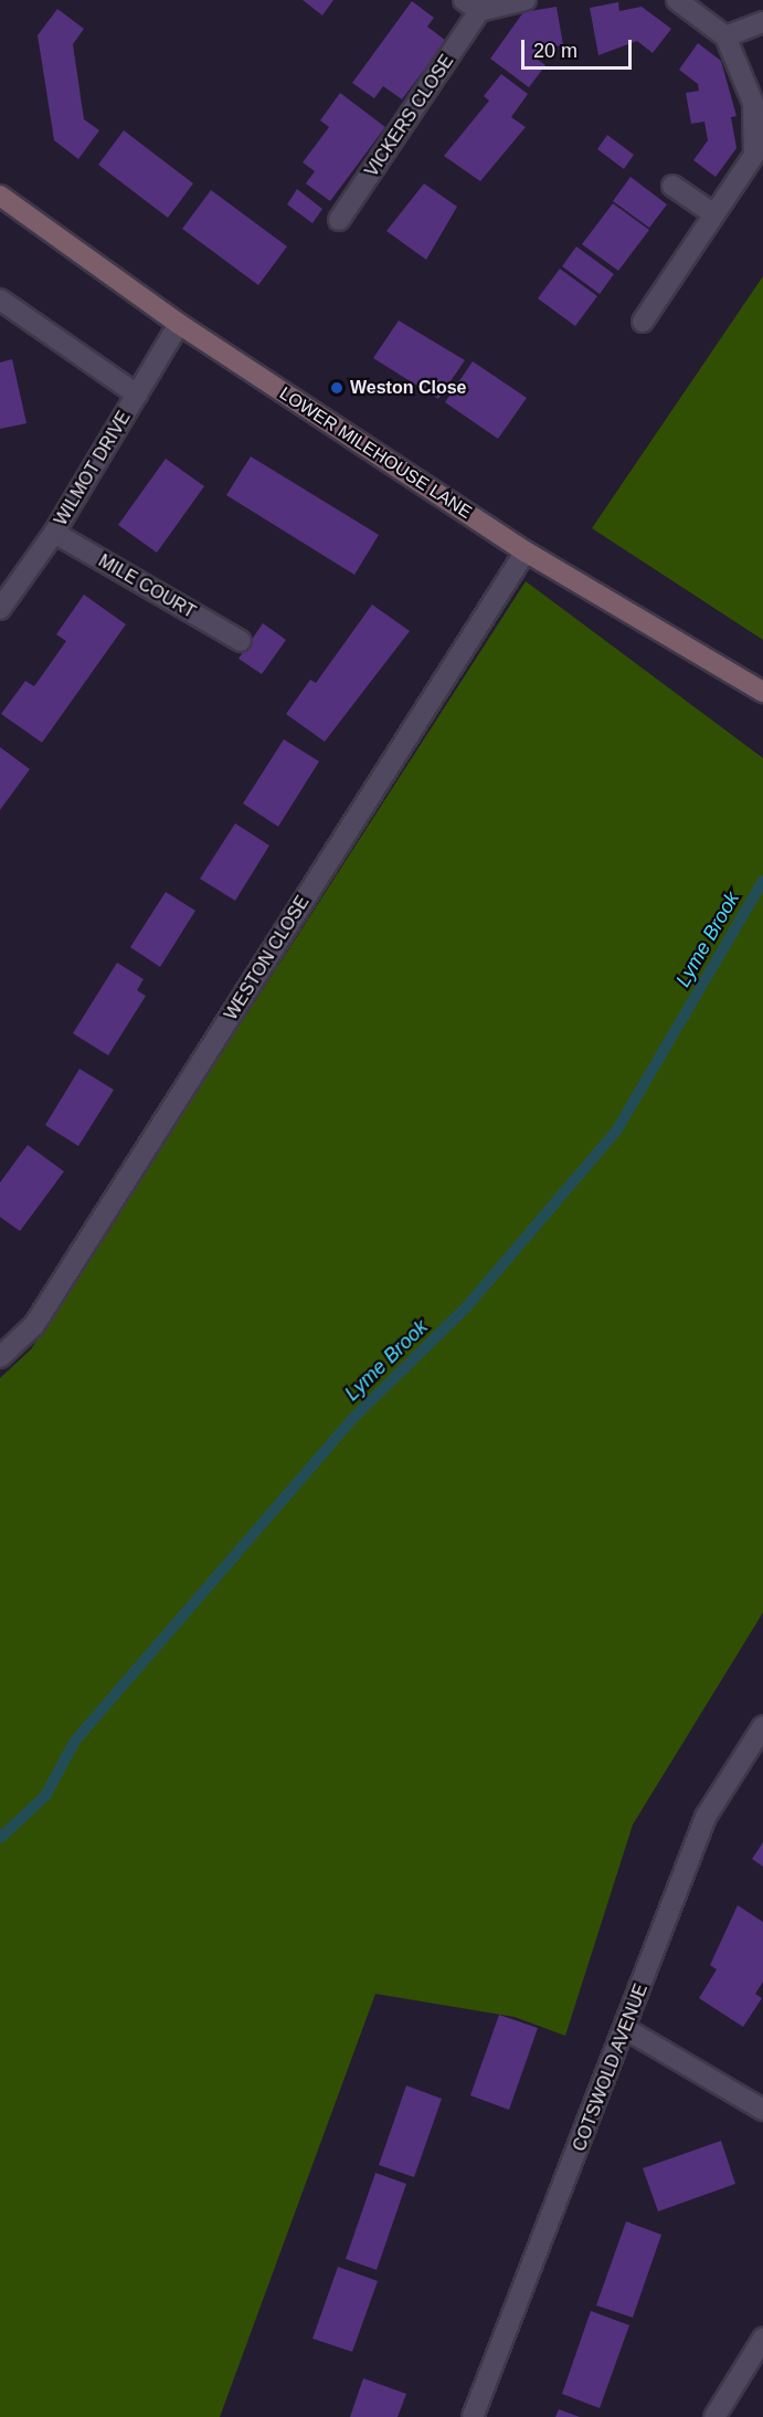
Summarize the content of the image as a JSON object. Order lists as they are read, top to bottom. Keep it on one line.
{"streets":{"main road":["LOWER MILEHOUSE LANE"],"street":["VICKERS CLOSE","WILMOT DRIVE","MILE COURT","WESTON CLOSE","COTSWOLD AVENUE"]},"crossings":[["LOWER MILEHOUSE LANE","WILMOT DRIVE"],["LOWER MILEHOUSE LANE","WESTON CLOSE"],["WILMOT DRIVE","MILE COURT"]],"water":["Lyme Brook"],"places":["Weston Close"],"scale_bar":"20 m"}
